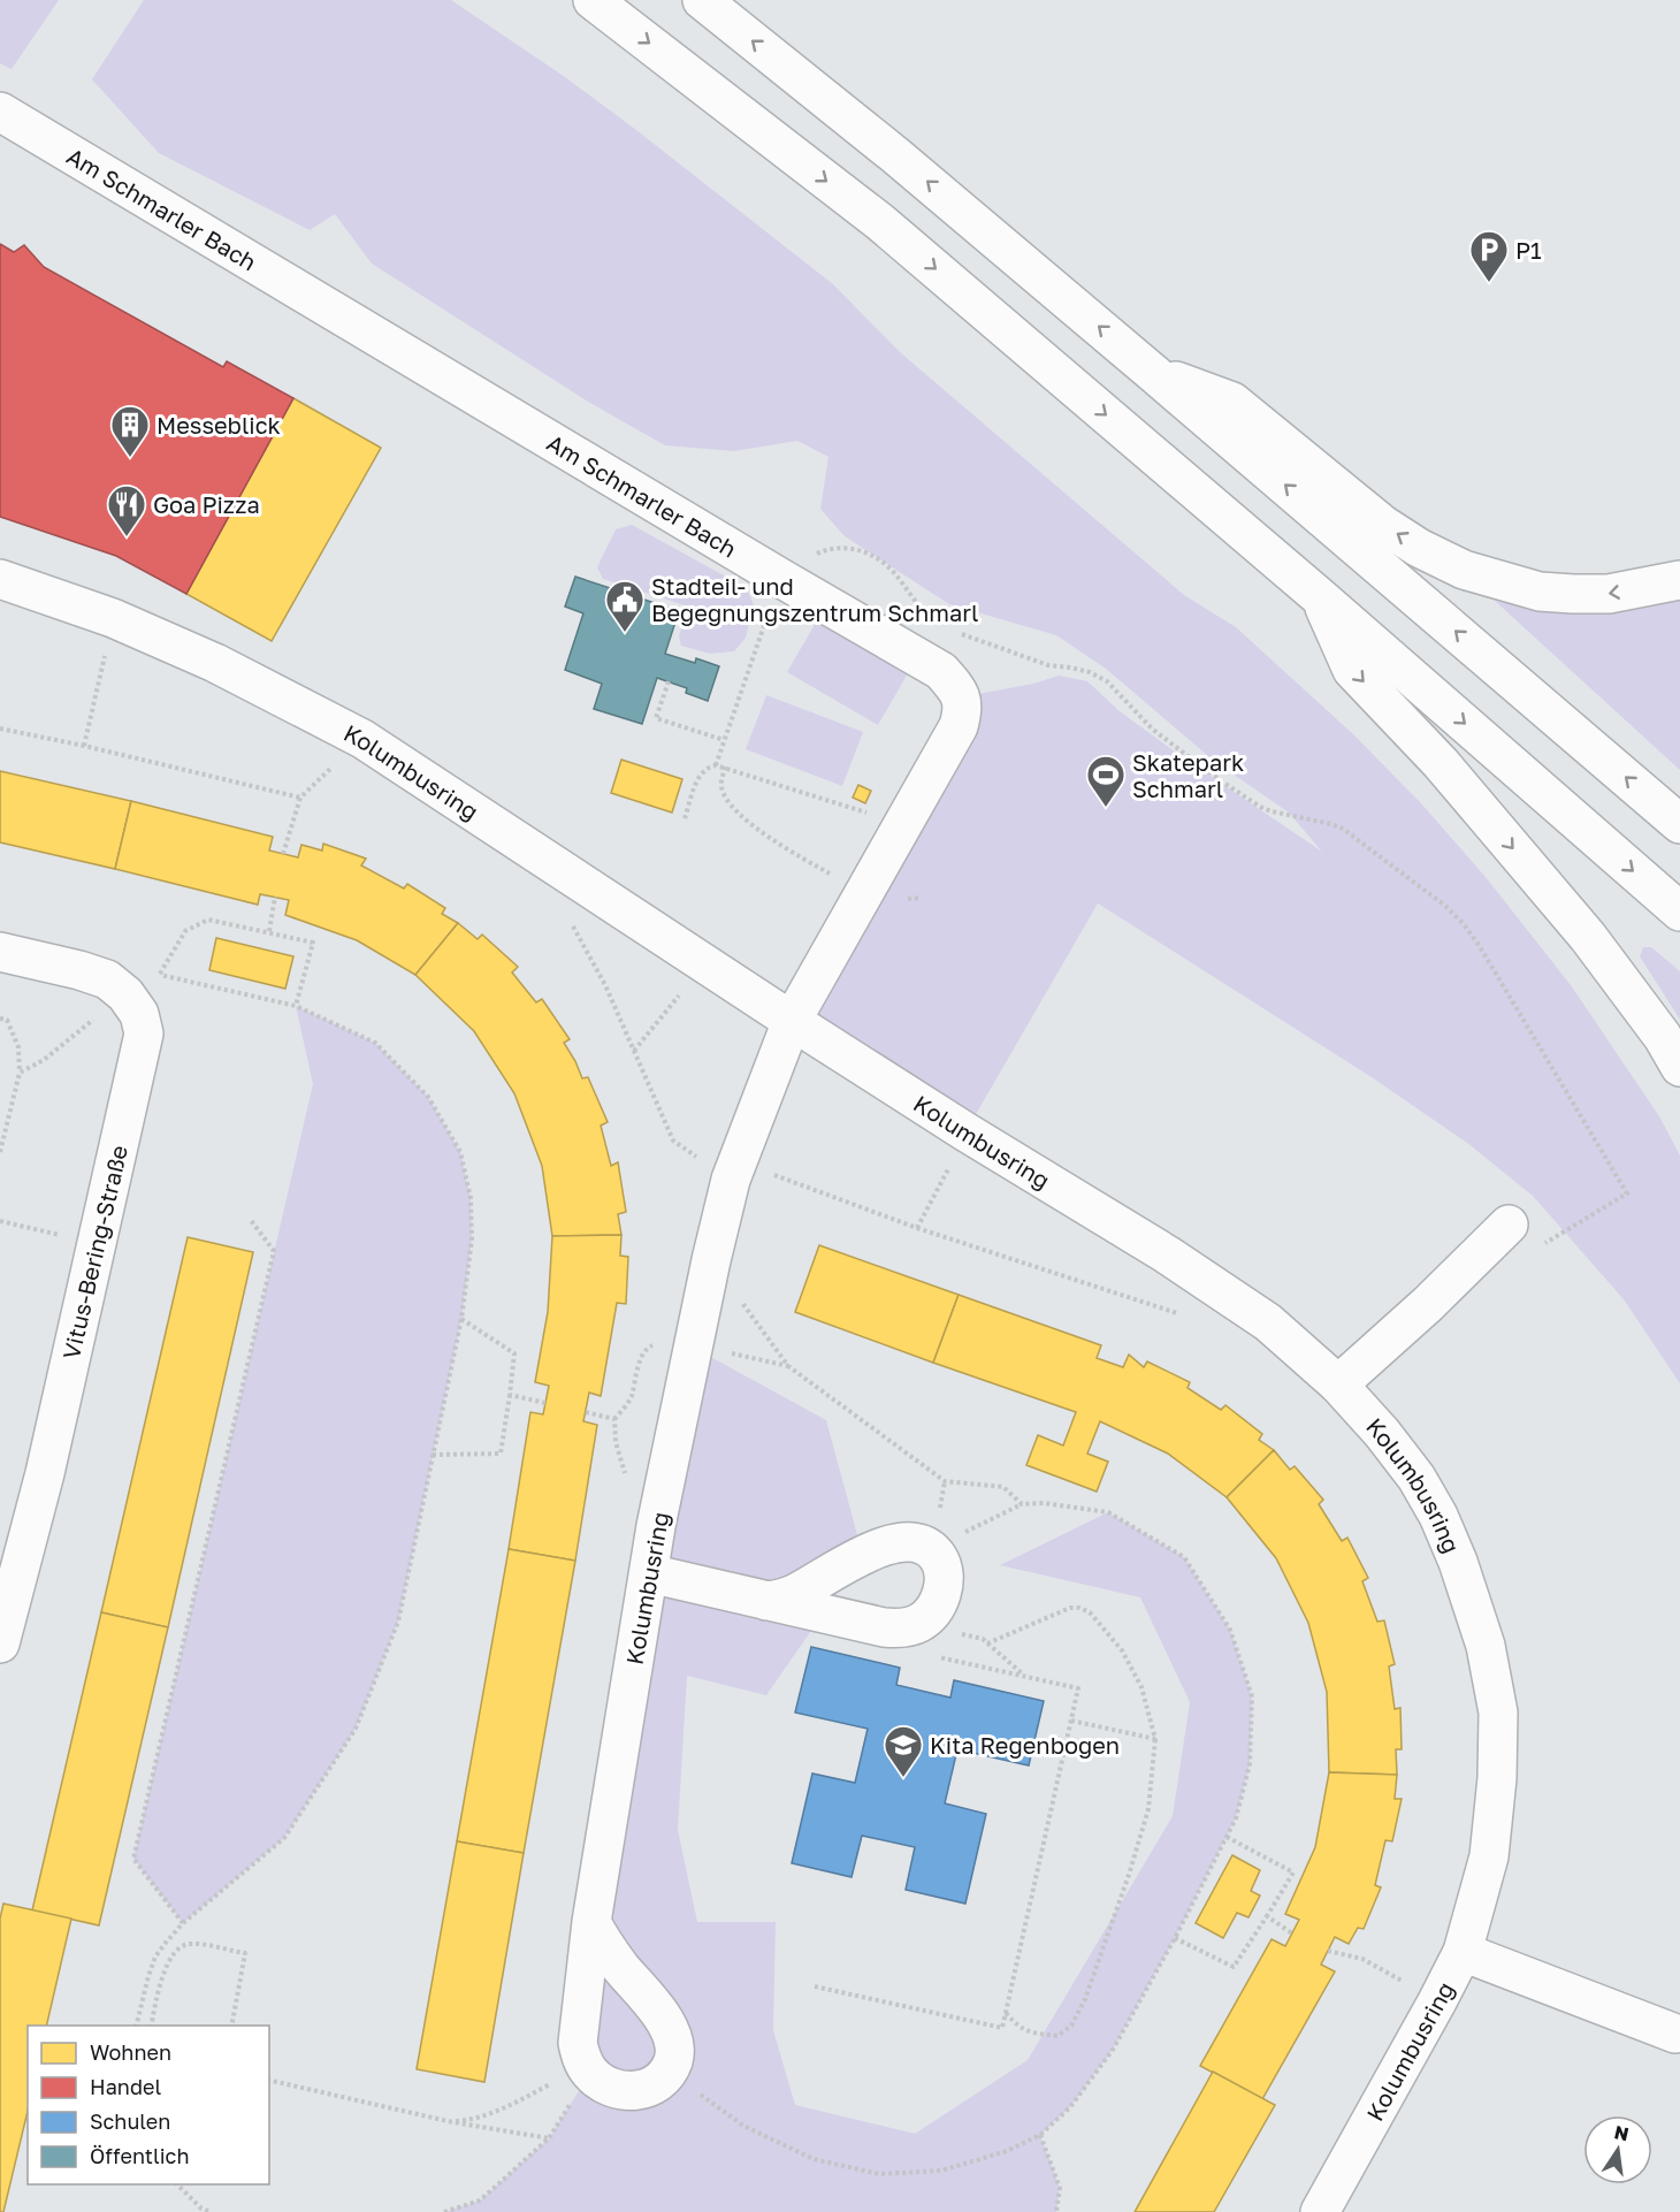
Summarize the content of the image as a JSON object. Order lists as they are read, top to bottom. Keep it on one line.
{"streets":{"main road":["Am Schmarler Bach","Kolumbusring","Vitus-Bering-Straße"]},"crossings":[["Am Schmarler Bach","Kolumbusring"]],"places":{"parking":["P1"],"building":["Messeblick"],"restaurant":["Goa Pizza"],"public building":["Stadteil- und Begegnungszentrum Schmarl"],"sports":["Skatepark Schmarl"],"school or university":["Kita Regenbogen"]},"legend":["Wohnen","Handel","Schulen","Öffentlich"],"north":"top"}
